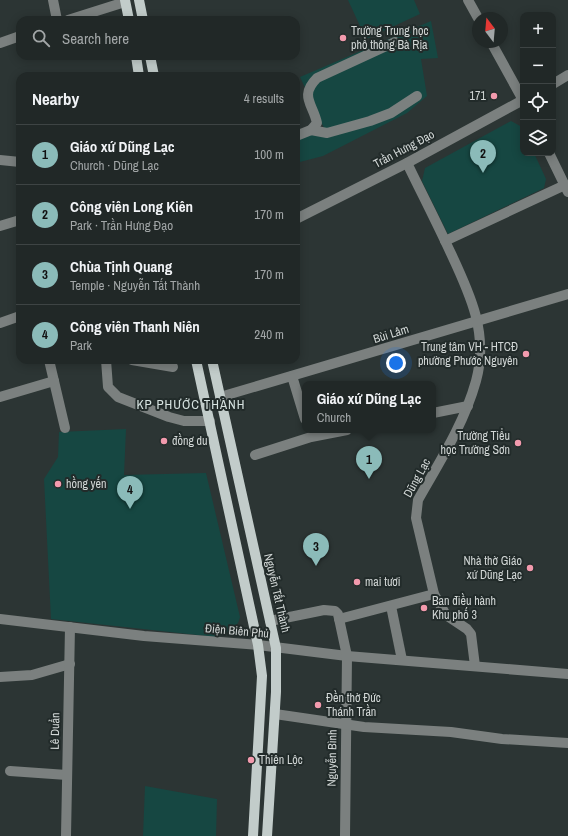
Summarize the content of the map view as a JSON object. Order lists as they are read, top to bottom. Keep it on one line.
{"streets":{"main road":["Nguyễn Tất Thành"],"street":["Trần Hưng Đạo","Bùi Lâm","Dũng Lạc","Điện Biên Phủ","Lê Duẩn","Nguyễn Bình"]},"crossings":[["Trần Hưng Đạo","Dũng Lạc"],["Bùi Lâm","Dũng Lạc"],["Bùi Lâm","Nguyễn Tất Thành"],["Dũng Lạc","Điện Biên Phủ"],["Nguyễn Tất Thành","Điện Biên Phủ"],["Điện Biên Phủ","Lê Duẩn"],["Điện Biên Phủ","Nguyễn Bình"]],"districts":["KP PHƯỚC THÀNH"],"places":["Trường Trung học phổ thông Bà Rịa","171","Trung tâm VH - HTCĐ phường Phước Nguyên","đồng du","Trường Tiểu học Trường Sơn","hồng yến","Nhà thờ Giáo xứ Dũng Lạc","mai tươi","Ban điều hành Khu phố 3","Đền thờ Đức Thánh Trần","Thiên Lộc"],"north":"top","page":{"map_buttons":["+","−"],"search":"Search here","heading":["Nearby","4 results"],"list":[{"mark":"1","name":"Giáo xứ Dũng Lạc","note":"Church · Dũng Lạc","value":"100 m"},{"mark":"2","name":"Công viên Long Kiên","note":"Park · Trần Hưng Đạo","value":"170 m"},{"mark":"3","name":"Chùa Tịnh Quang","note":"Temple · Nguyễn Tất Thành","value":"170 m"},{"mark":"4","name":"Công viên Thanh Niên","note":"Park","value":"240 m"}],"pins":["2","1","4","3"],"popup":["Giáo xứ Dũng Lạc","Church"]}}
